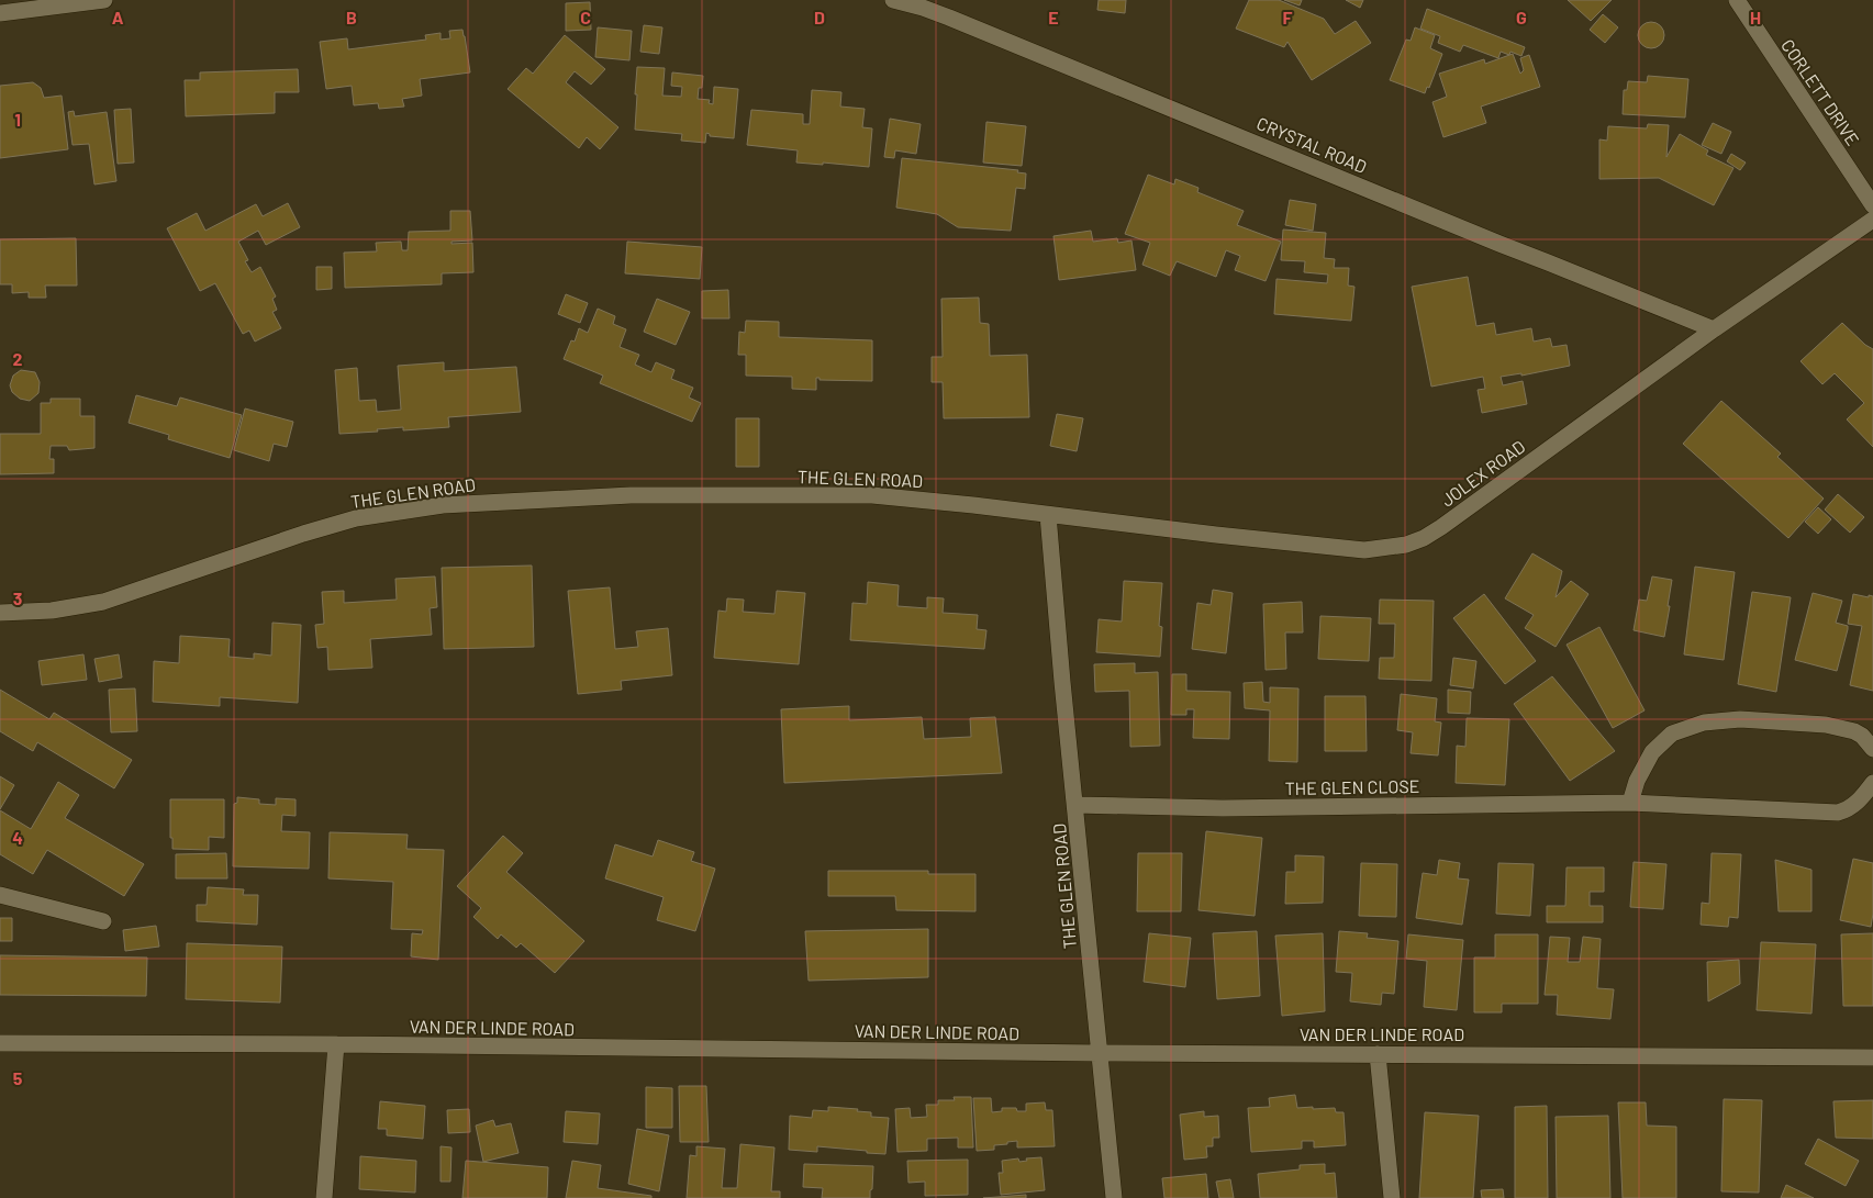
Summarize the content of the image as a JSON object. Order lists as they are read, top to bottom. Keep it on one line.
{"streets":{"street":["CORLETT DRIVE","CRYSTAL ROAD","JOLEX ROAD","THE GLEN ROAD","THE GLEN CLOSE","VAN DER LINDE ROAD"]},"crossings":[["CRYSTAL ROAD","JOLEX ROAD"],["JOLEX ROAD","THE GLEN ROAD"],["THE GLEN ROAD","THE GLEN CLOSE"],["THE GLEN ROAD","VAN DER LINDE ROAD"]],"grid":{"columns":["A","B","C","D","E","F","G","H"],"rows":["1","2","3","4","5"]}}
